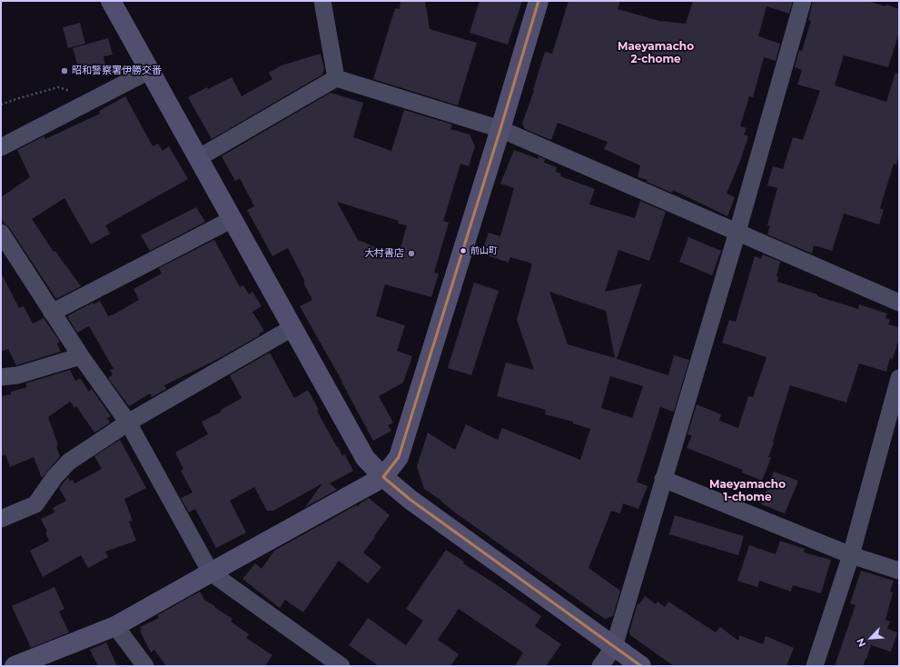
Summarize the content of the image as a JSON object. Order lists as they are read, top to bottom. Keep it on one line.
{"districts":["Maeyamacho 2-chome","Maeyamacho 1-chome"],"places":["昭和警察署伊勝交番","前山町","大村書店"],"north":"bottom left"}
